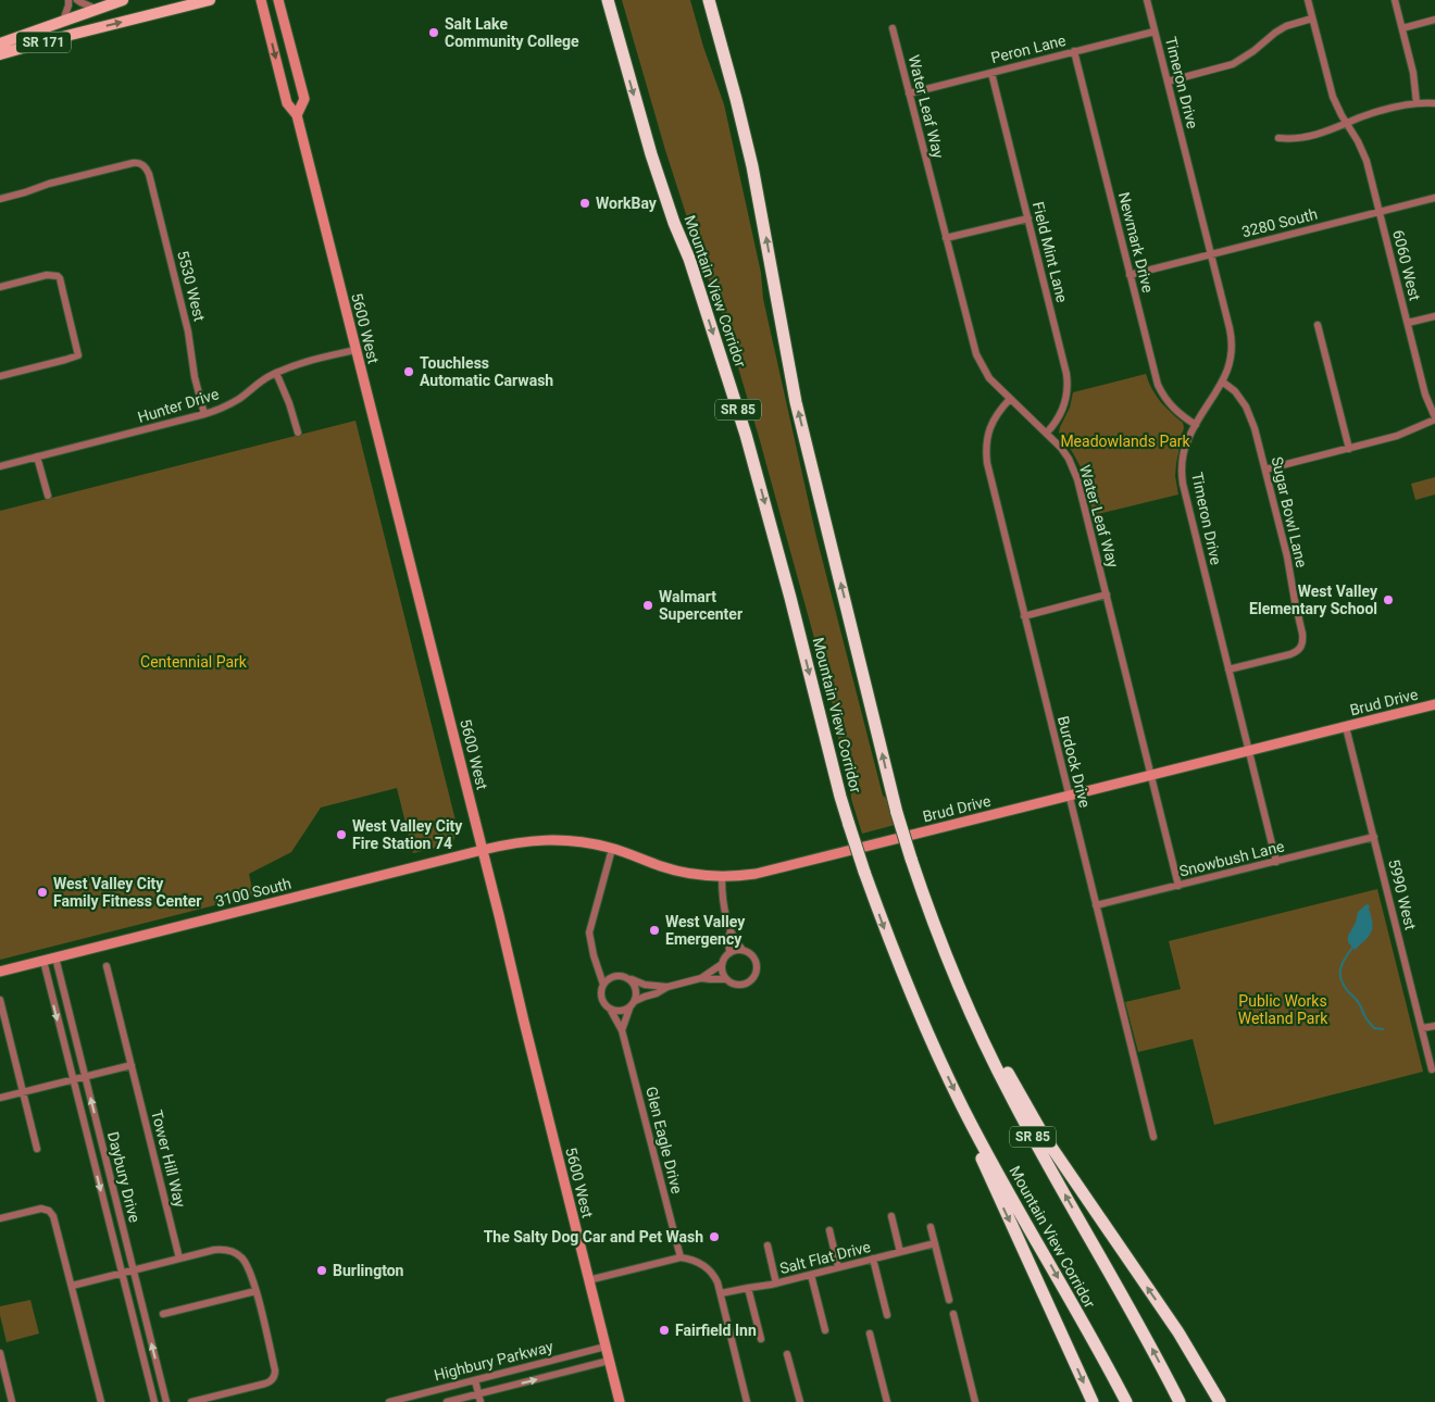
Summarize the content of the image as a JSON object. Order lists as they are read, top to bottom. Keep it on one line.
{"streets":{"highway":["Mountain View Corridor","SR 85"],"main road":["SR 171","5600 West","Brud Drive","3100 South"],"street":["Peron Lane","Timeron Drive","Water Leaf Way","3280 South","Newmark Drive","Field Mint Lane","6060 West","5530 West","Hunter Drive","Sugar Bowl Lane","Burdock Drive","Snowbush Lane","5990 West","Glen Eagle Drive","Tower Hill Way","Daybury Drive","Salt Flat Drive","Highbury Parkway"]},"crossings":[["Peron Lane","Timeron Drive"],["Peron Lane","Water Leaf Way"],["Peron Lane","Newmark Drive"],["Peron Lane","Field Mint Lane"],["Timeron Drive","3280 South"],["Timeron Drive","Newmark Drive"],["Timeron Drive","Sugar Bowl Lane"],["Timeron Drive","Brud Drive"],["Timeron Drive","Snowbush Lane"],["Water Leaf Way","Field Mint Lane"],["Water Leaf Way","Brud Drive"],["Water Leaf Way","Burdock Drive"],["Water Leaf Way","Snowbush Lane"],["3280 South","Newmark Drive"],["3280 South","6060 West"],["5530 West","Hunter Drive"],["5600 West","Hunter Drive"],["5600 West","Brud Drive"],["5600 West","3100 South"],["5600 West","Highbury Parkway"],["Brud Drive","Burdock Drive"],["Brud Drive","3100 South"],["Brud Drive","5990 West"],["Burdock Drive","Snowbush Lane"],["Snowbush Lane","5990 West"],["3100 South","Daybury Drive"]],"parks":["Meadowlands Park","Centennial Park","Public Works Wetland Park"],"places":["Salt Lake Community College","WorkBay","Touchless Automatic Carwash","West Valley Elementary School","Walmart Supercenter","West Valley City Fire Station 74","West Valley City Family Fitness Center","West Valley Emergency","The Salty Dog Car and Pet Wash","Burlington","Fairfield Inn"]}
